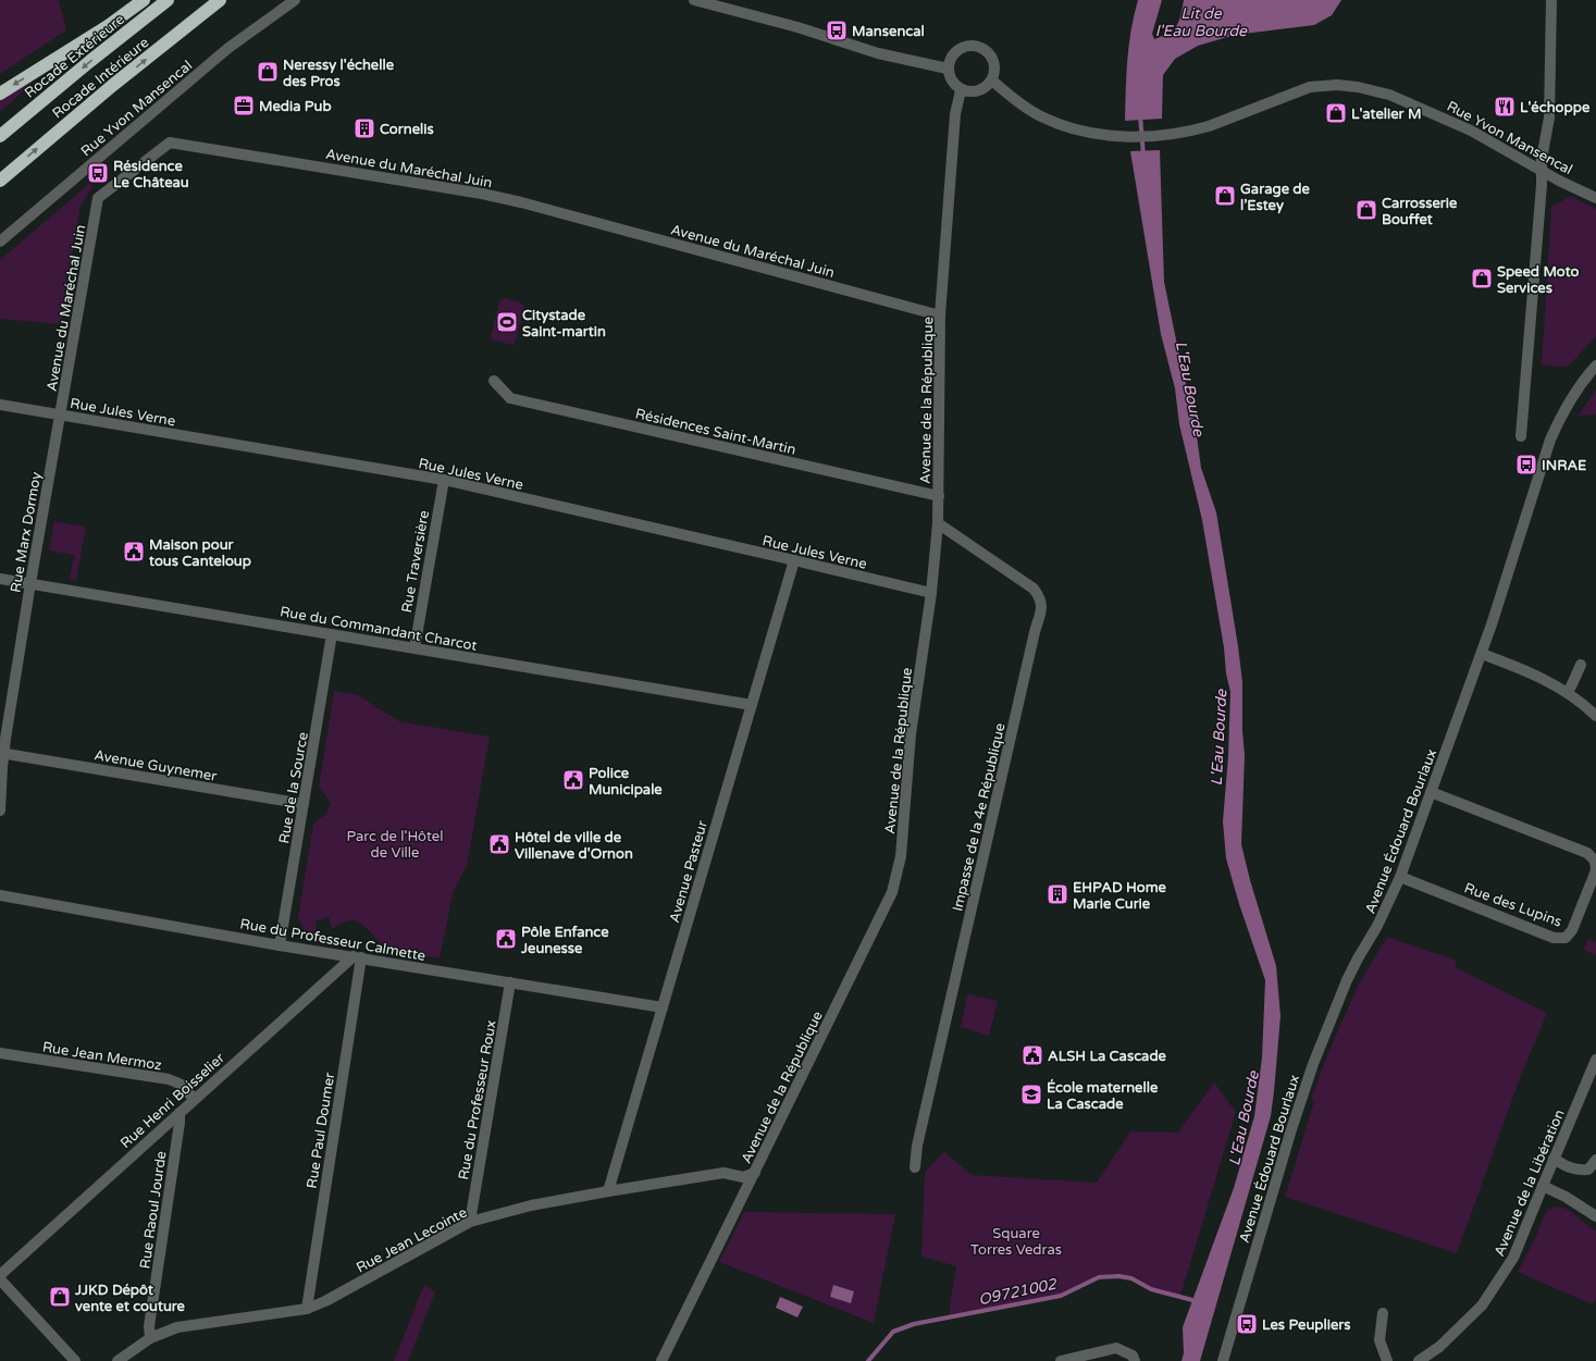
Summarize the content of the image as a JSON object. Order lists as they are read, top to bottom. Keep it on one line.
{"streets":{"highway":["Rocade Extérieure","Rocade Intérieure"],"street":["Rue Yvon Mansencal","Avenue du Maréchal Juin","Avenue de la République","Rue Jules Verne","Résidences Saint-Martin","Rue Marx Dormoy","Rue Traversière","Rue du Commandant Charcot","Avenue Guynemer","Rue de la Source","Impasse de la 4e République","Avenue Édouard Bourlaux","Avenue Pasteur","Rue des Lupins","Rue du Professeur Calmette","Rue Jean Mermoz","Rue Henri Boisselier","Rue du Professeur Roux","Rue Paul Doumer","Avenue de la Libération","Rue Raoul Jourde","Rue Jean Lecointe"]},"crossings":[["Rue Yvon Mansencal","Avenue de la République"],["Avenue du Maréchal Juin","Avenue de la République"],["Avenue du Maréchal Juin","Rue Jules Verne"],["Avenue du Maréchal Juin","Rue Marx Dormoy"],["Avenue de la République","Rue Jules Verne"],["Avenue de la République","Résidences Saint-Martin"],["Avenue de la République","Impasse de la 4e République"],["Avenue de la République","Rue Jean Lecointe"],["Rue Jules Verne","Rue Marx Dormoy"],["Rue Jules Verne","Rue Traversière"],["Rue Jules Verne","Avenue Pasteur"],["Rue Marx Dormoy","Rue du Commandant Charcot"],["Rue Marx Dormoy","Avenue Guynemer"],["Rue Traversière","Rue du Commandant Charcot"],["Rue du Commandant Charcot","Rue de la Source"],["Rue du Commandant Charcot","Avenue Pasteur"],["Avenue Guynemer","Rue de la Source"],["Rue de la Source","Rue du Professeur Calmette"],["Avenue Édouard Bourlaux","Rue des Lupins"],["Avenue Pasteur","Rue du Professeur Calmette"],["Avenue Pasteur","Rue Jean Lecointe"],["Rue du Professeur Calmette","Rue Henri Boisselier"],["Rue du Professeur Calmette","Rue du Professeur Roux"],["Rue du Professeur Calmette","Rue Paul Doumer"],["Rue Jean Mermoz","Rue Henri Boisselier"],["Rue Henri Boisselier","Rue Paul Doumer"],["Rue Henri Boisselier","Rue Raoul Jourde"],["Rue du Professeur Roux","Rue Jean Lecointe"],["Rue Paul Doumer","Rue Jean Lecointe"],["Rue Raoul Jourde","Rue Jean Lecointe"]],"water":["Lit de l'Eau Bourde","L'Eau Bourde","O9721002"],"parks":["Parc de l'Hôtel de Ville","Square Torres Vedras"],"places":{"bus stop":["Mansencal","Résidence Le Château","INRAE","Les Peupliers"],"shop":["Neressy l'échelle des Pros","L'atelier M","Garage de l’Estey","Carrosserie Bouffet","Speed Moto Services","JJKD Dépôt vente et couture"],"office":["Media Pub"],"restaurant":["L'échoppe"],"building":["Cornelis","EHPAD Home Marie Curie"],"sports":["Citystade Saint-martin"],"public building":["Maison pour tous Canteloup","Police Municipale","Hôtel de ville de Villenave d'Ornon","Pôle Enfance Jeunesse","ALSH La Cascade"],"school or university":["École maternelle La Cascade"]}}
